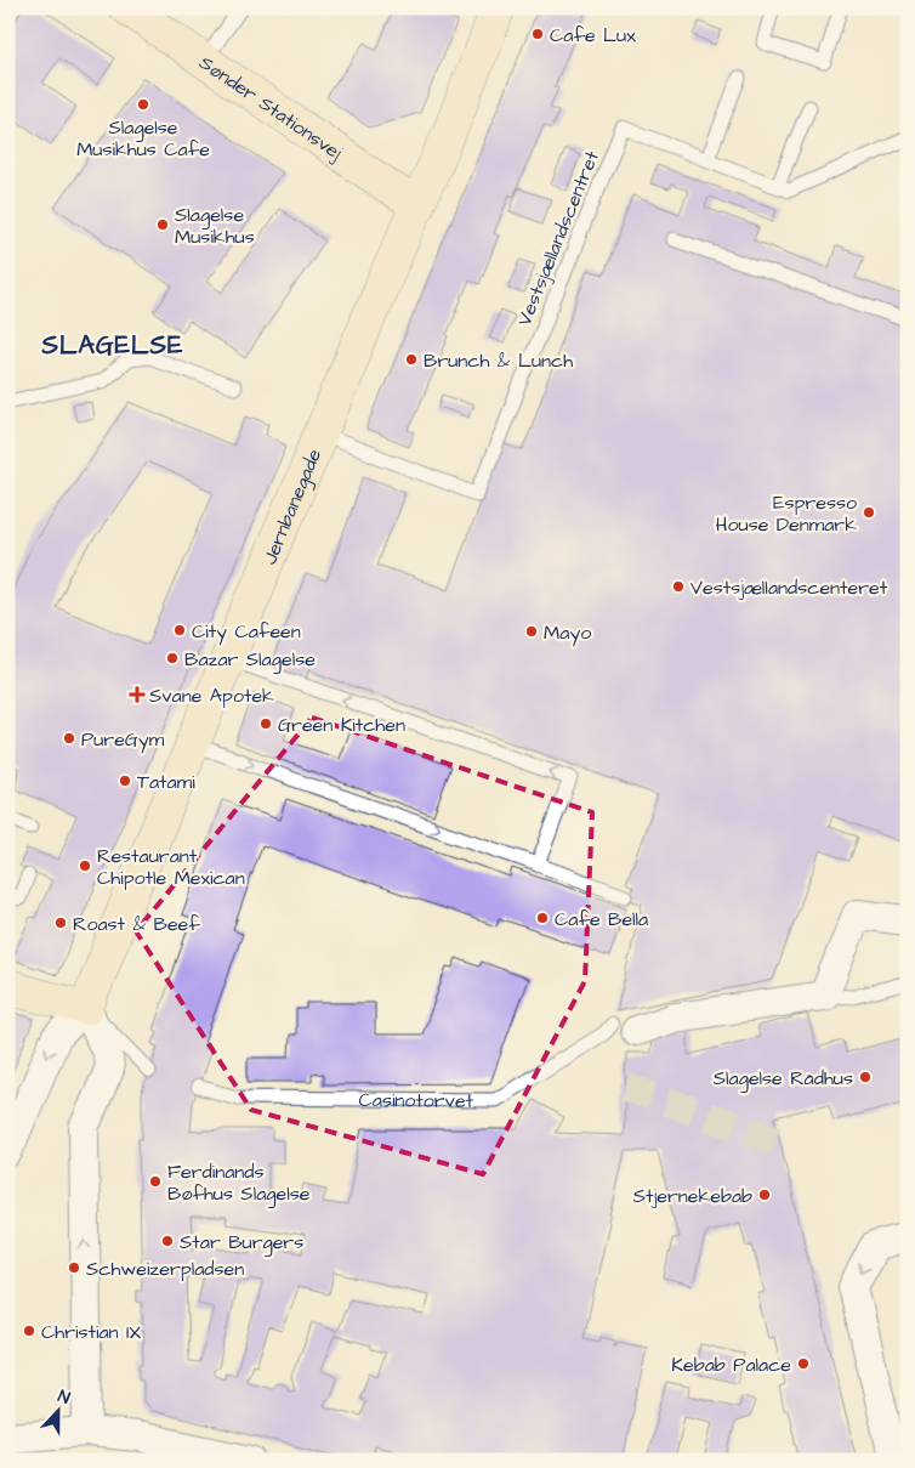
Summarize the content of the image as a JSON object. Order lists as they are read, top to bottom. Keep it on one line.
{"streets":{"street":["Sønder Stationsvej","Jernbanegade","Casinotorvet"],"lane":["Vestsjællandscentret"]},"crossings":[["Sønder Stationsvej","Jernbanegade"],["Vestsjællandscentret","Jernbanegade"]],"districts":["SLAGELSE"],"places":{"other":["Cafe Lux","Slagelse Musikhus Cafe","Slagelse Musikhus","Brunch & Lunch","Espresso House Denmark","Vestsjællandscenteret","City Cafeen","Mayo","Bazar Slagelse","Green Kitchen","PureGym","Tatami","Restaurant Chipotle Mexican","Cafe Bella","Roast & Beef","Slagelse Rådhus","Ferdinands Bøfhus Slagelse","Stjernekebab","Star Burgers","Schweizerpladsen","Christian IX","Kebab Palace"],"health":["Svane Apotek"]},"north":"top"}
